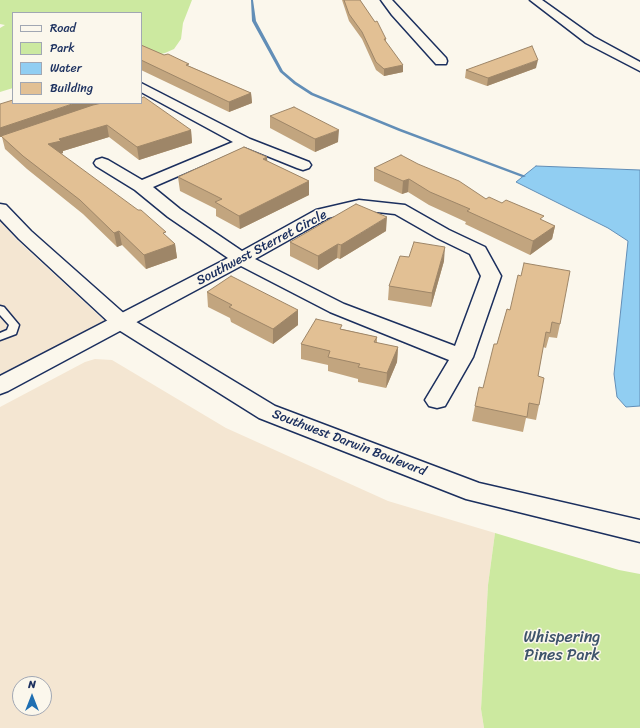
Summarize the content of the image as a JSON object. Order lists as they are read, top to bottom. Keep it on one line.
{"streets":{"street":["Southwest Sterret Circle","Southwest Darwin Boulevard"]},"crossings":[["Southwest Sterret Circle","Southwest Darwin Boulevard"]],"parks":["Whispering Pines Park"],"legend":["Road","Park","Water","Building"],"north":"top"}
